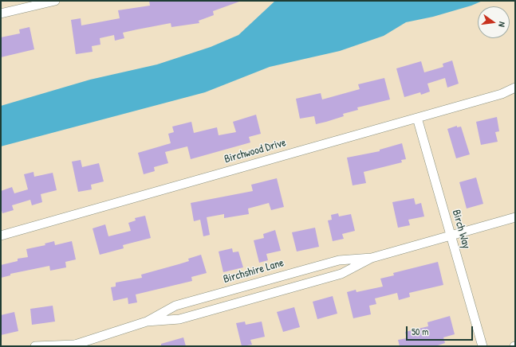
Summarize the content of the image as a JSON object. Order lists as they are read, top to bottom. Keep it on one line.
{"streets":{"street":["Birchwood Drive","Birch Way","Birchshire Lane"]},"crossings":[["Birchwood Drive","Birch Way"],["Birch Way","Birchshire Lane"]],"scale_bar":"50 m","north":"right"}
